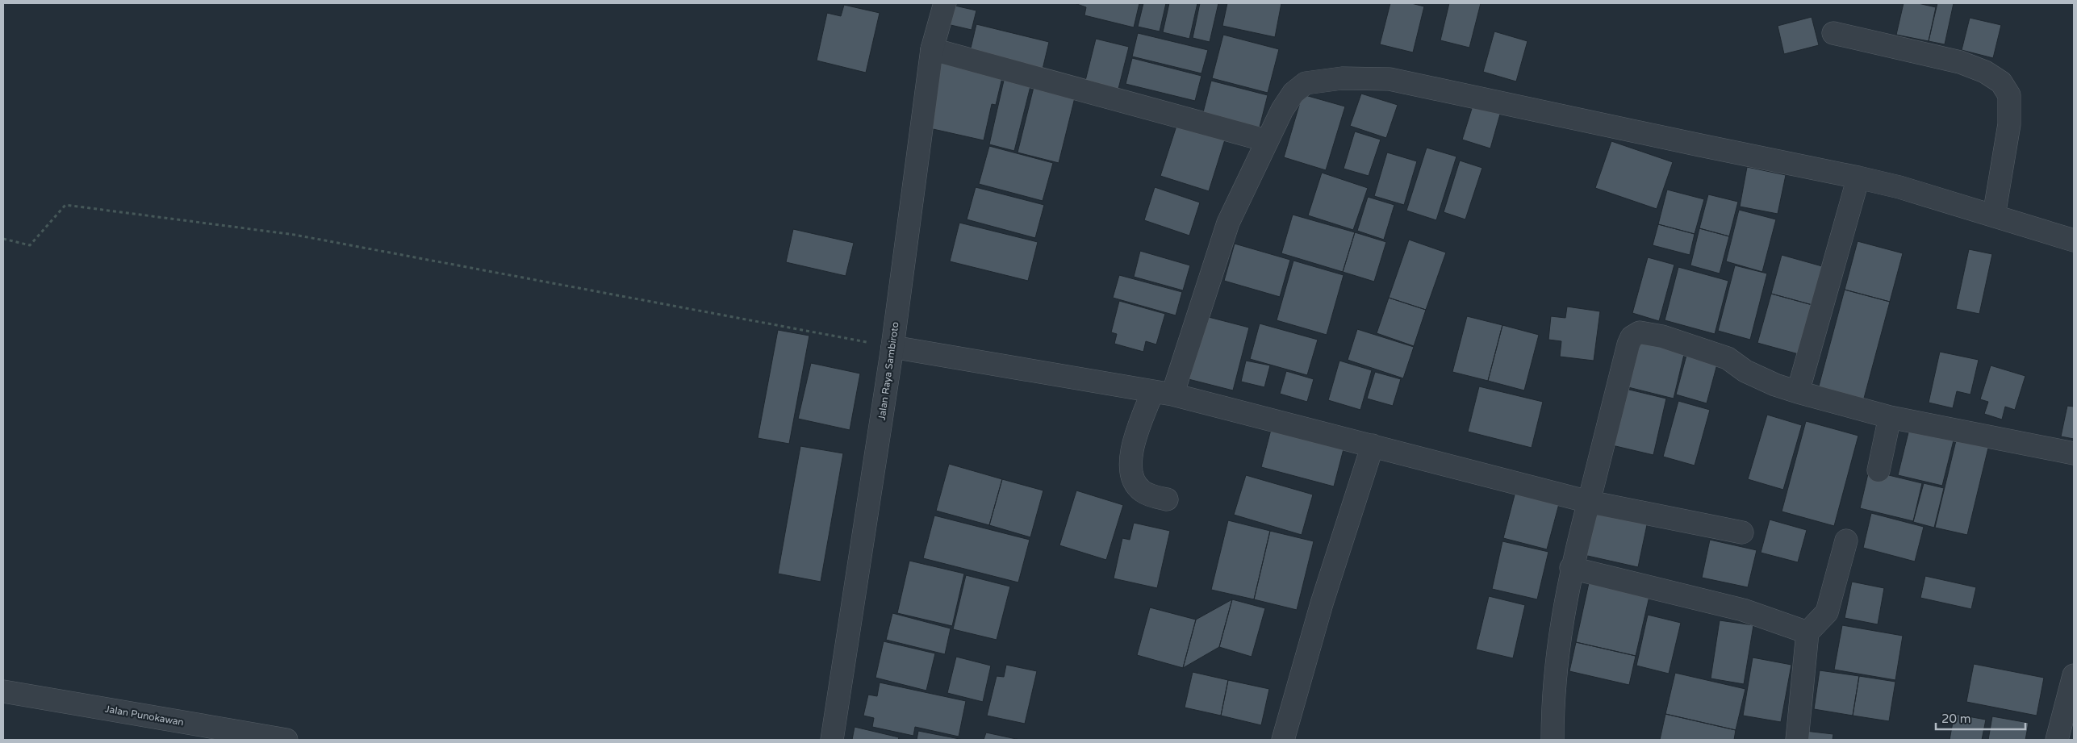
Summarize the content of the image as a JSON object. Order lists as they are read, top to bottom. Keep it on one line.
{"streets":{"street":["Jalan Raya Sambiroto","Jalan Punokawan"]},"scale_bar":"20 m"}
